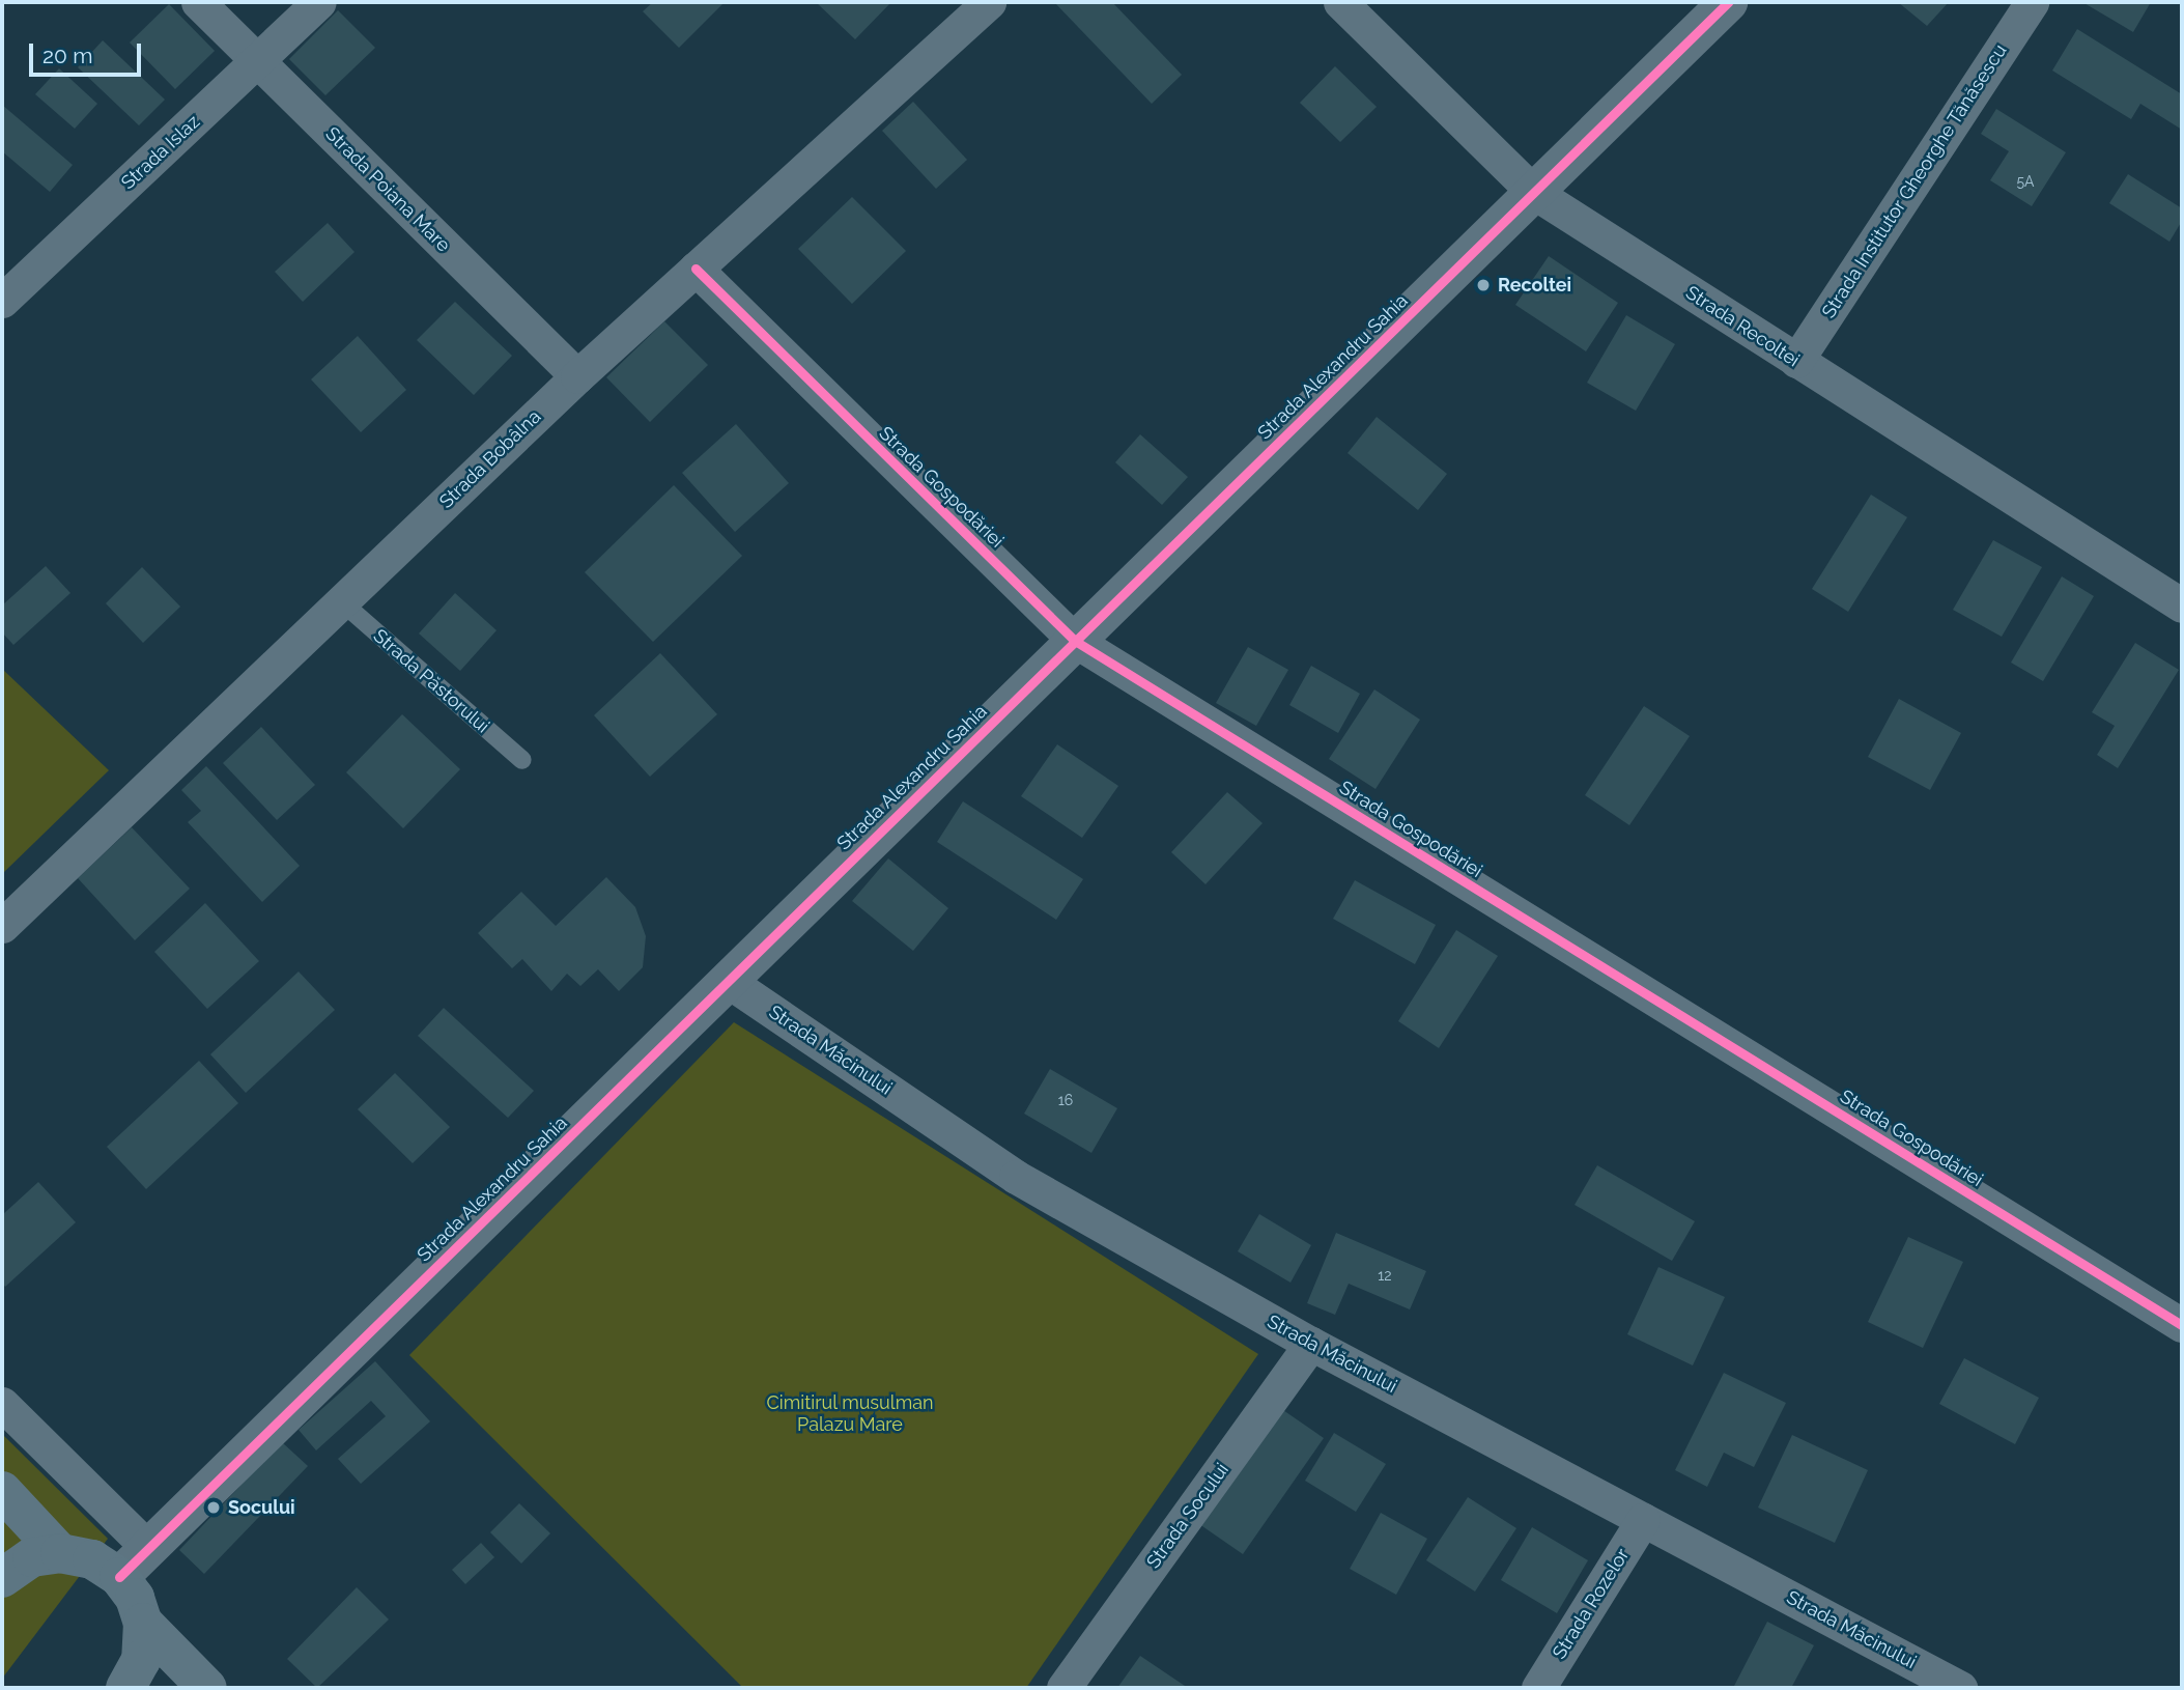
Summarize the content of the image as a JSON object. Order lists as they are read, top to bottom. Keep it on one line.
{"streets":{"street":["Strada Islaz","Strada Institutor Gheorghe Tănăsescu","Strada Poiana Mare","Strada Recoltei","Strada Alexandru Sahia","Strada Bobâlna","Strada Gospodăriei","Strada Măcinului","Strada Socului","Strada Rozelor"],"lane":["Strada Păstorului"]},"crossings":[["Strada Islaz","Strada Poiana Mare"],["Strada Institutor Gheorghe Tănăsescu","Strada Recoltei"],["Strada Poiana Mare","Strada Bobâlna"],["Strada Recoltei","Strada Alexandru Sahia"],["Strada Alexandru Sahia","Strada Gospodăriei"],["Strada Alexandru Sahia","Strada Măcinului"],["Strada Bobâlna","Strada Gospodăriei"],["Strada Bobâlna","Strada Păstorului"],["Strada Măcinului","Strada Socului"],["Strada Măcinului","Strada Rozelor"]],"parks":["Cimitirul musulman Palazu Mare"],"places":["Recoltei","Socului"],"house_numbers":["5A","16","12"],"scale_bar":"20 m"}
